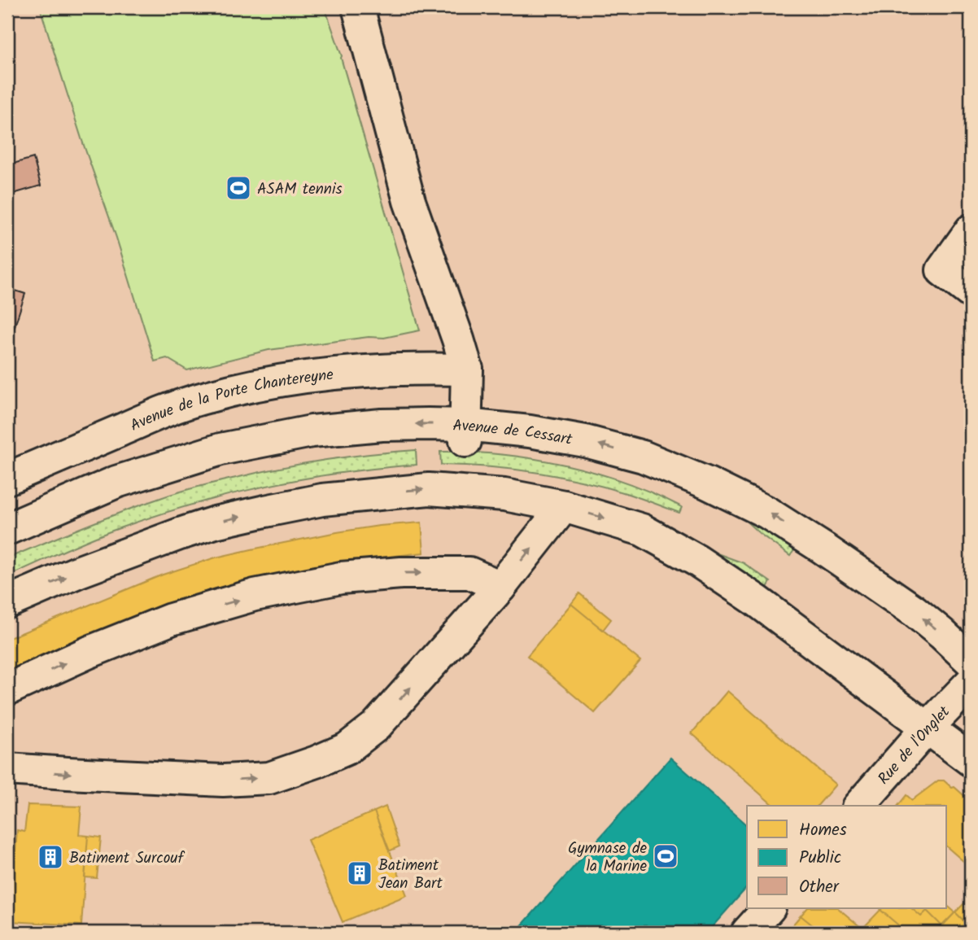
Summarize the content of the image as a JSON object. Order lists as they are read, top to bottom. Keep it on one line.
{"streets":{"street":["Avenue de la Porte Chantereyne","Avenue de Cessart","Rue de l'Onglet"]},"places":{"sports":["ASAM tennis","Gymnase de la Marine"],"building":["Batiment Surcouf","Batiment Jean Bart"]},"legend":["Homes","Public","Other"]}
